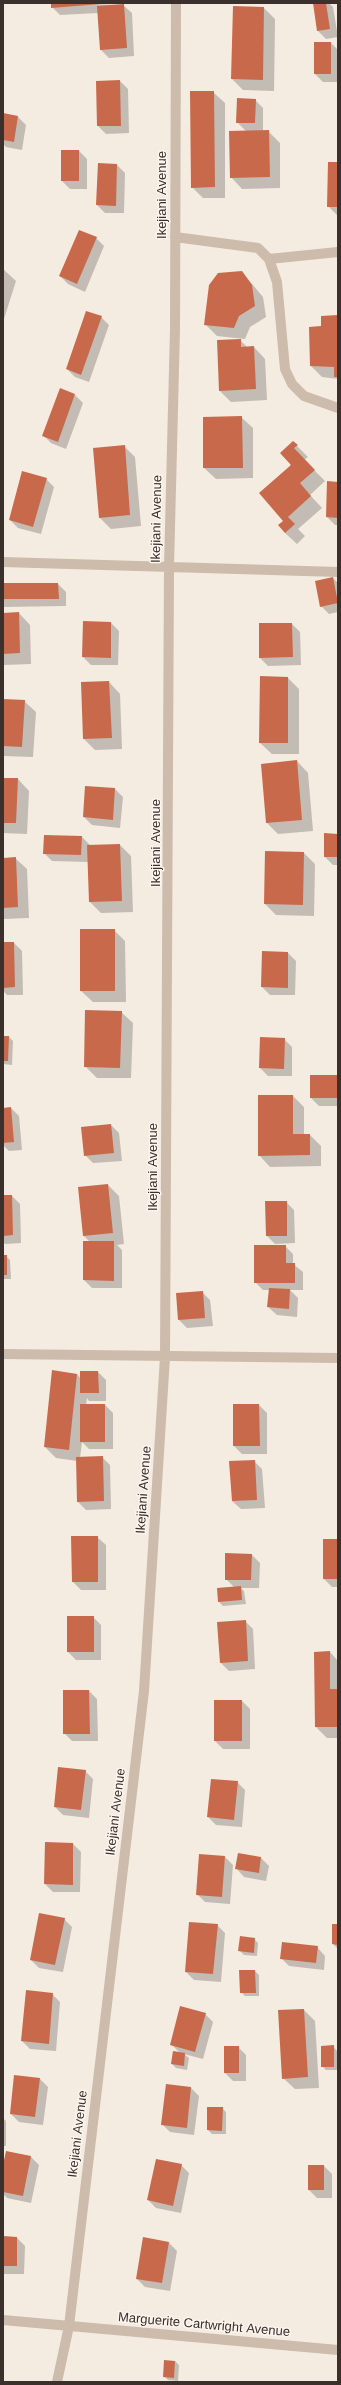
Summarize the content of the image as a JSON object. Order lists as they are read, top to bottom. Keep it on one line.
{"streets":{"street":["Ikejiani Avenue","Marguerite Cartwright Avenue"]},"crossings":[["Ikejiani Avenue","Marguerite Cartwright Avenue"]]}
